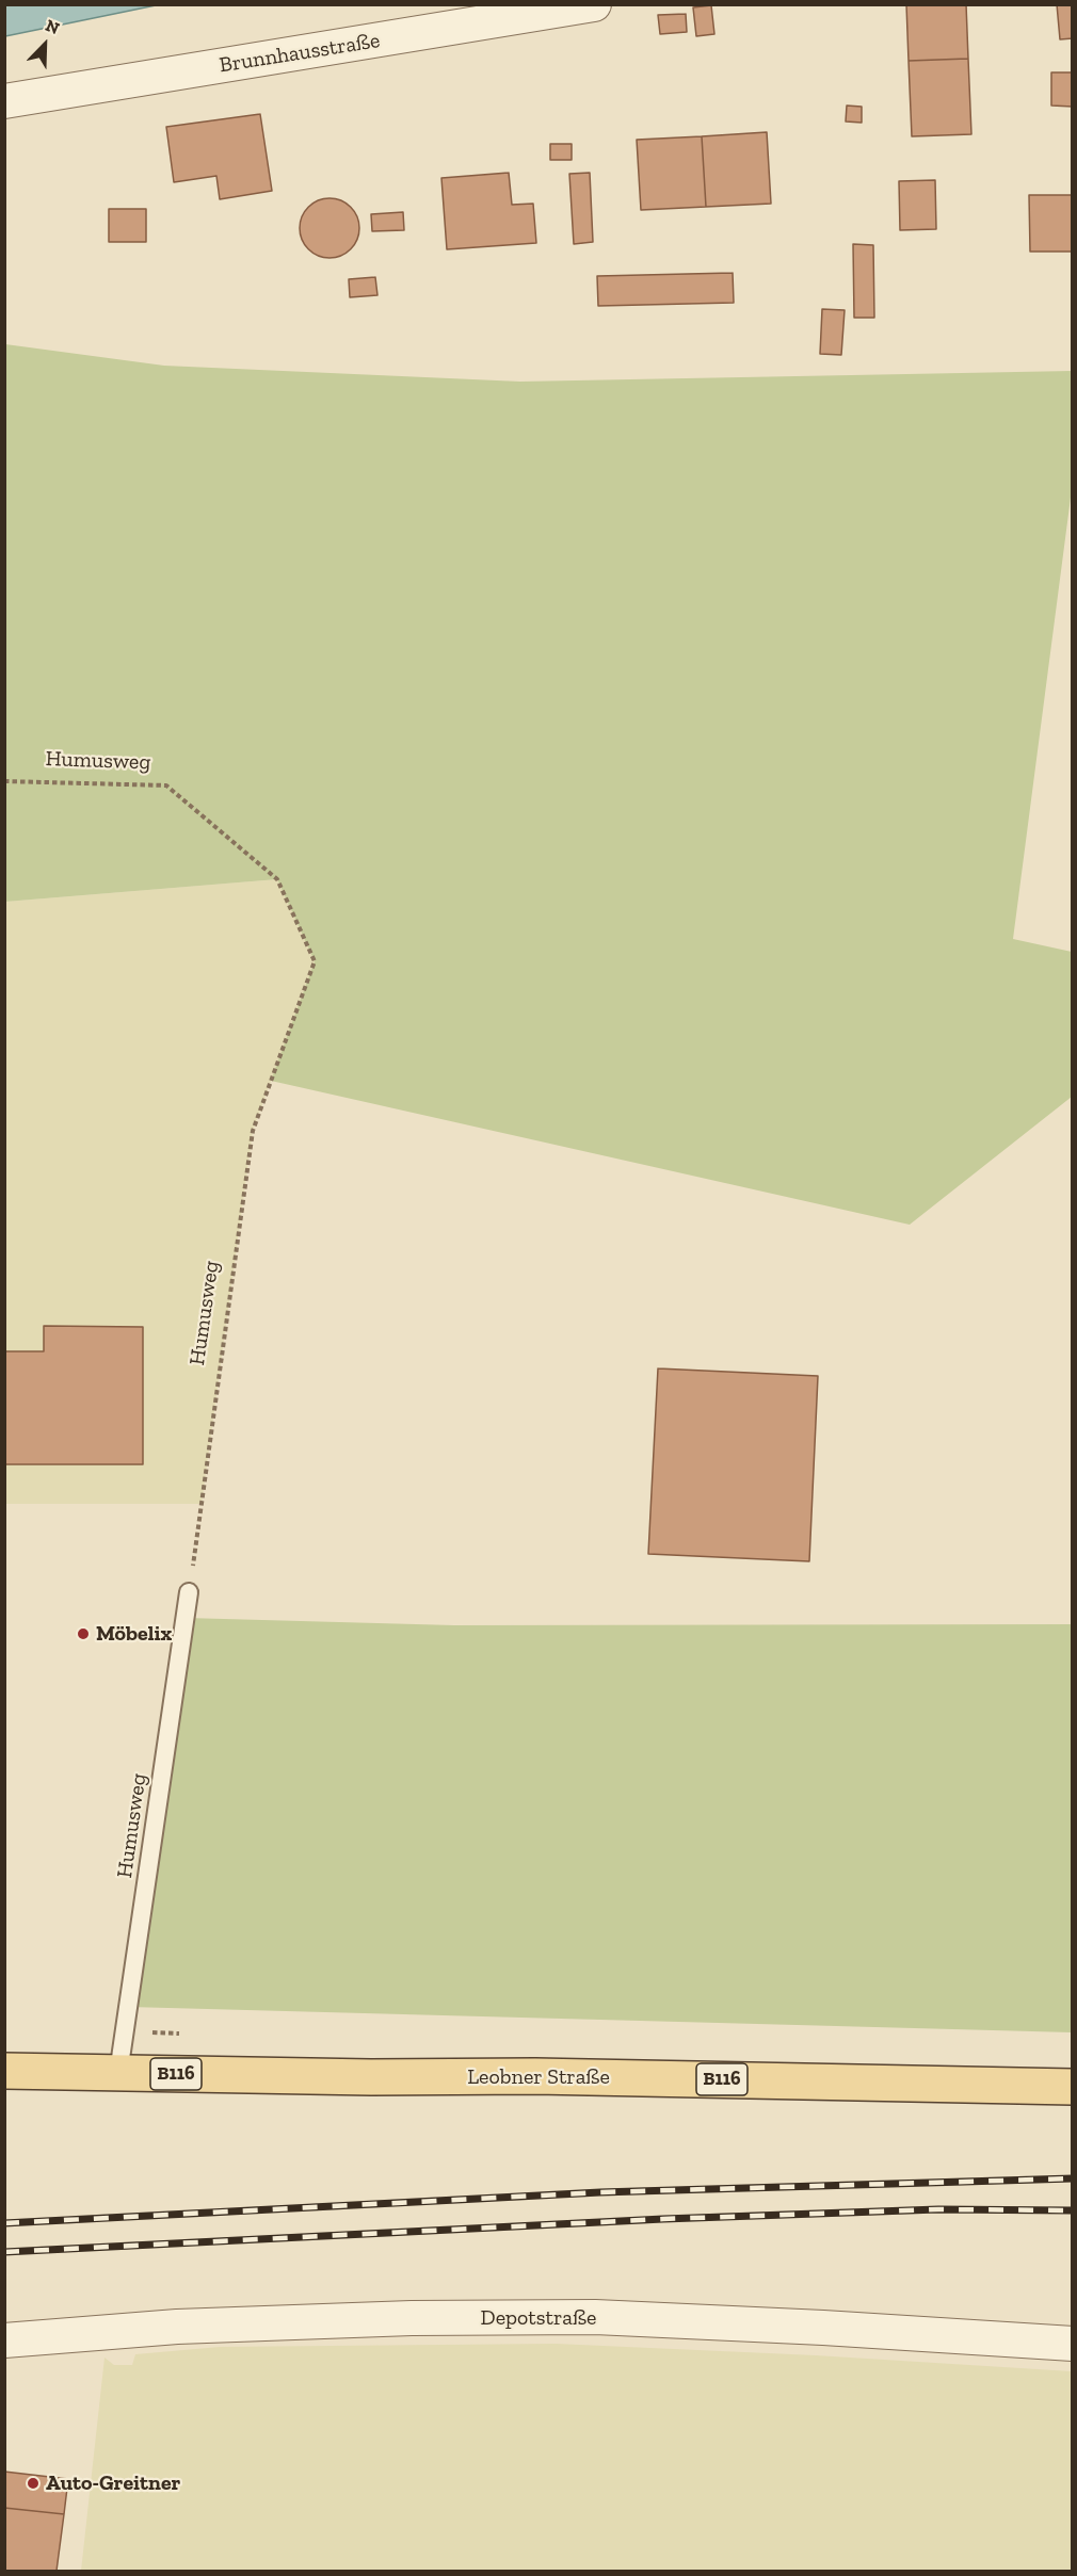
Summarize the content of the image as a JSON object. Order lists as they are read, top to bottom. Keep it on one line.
{"streets":{"main road":["B116","Leobner Straße"],"street":["Brunnhausstraße","Depotstraße"],"lane":["Humusweg"]},"crossings":[["Humusweg","Leobner Straße"]],"places":["Möbelix","Auto-Greitner"],"north":"top right"}
